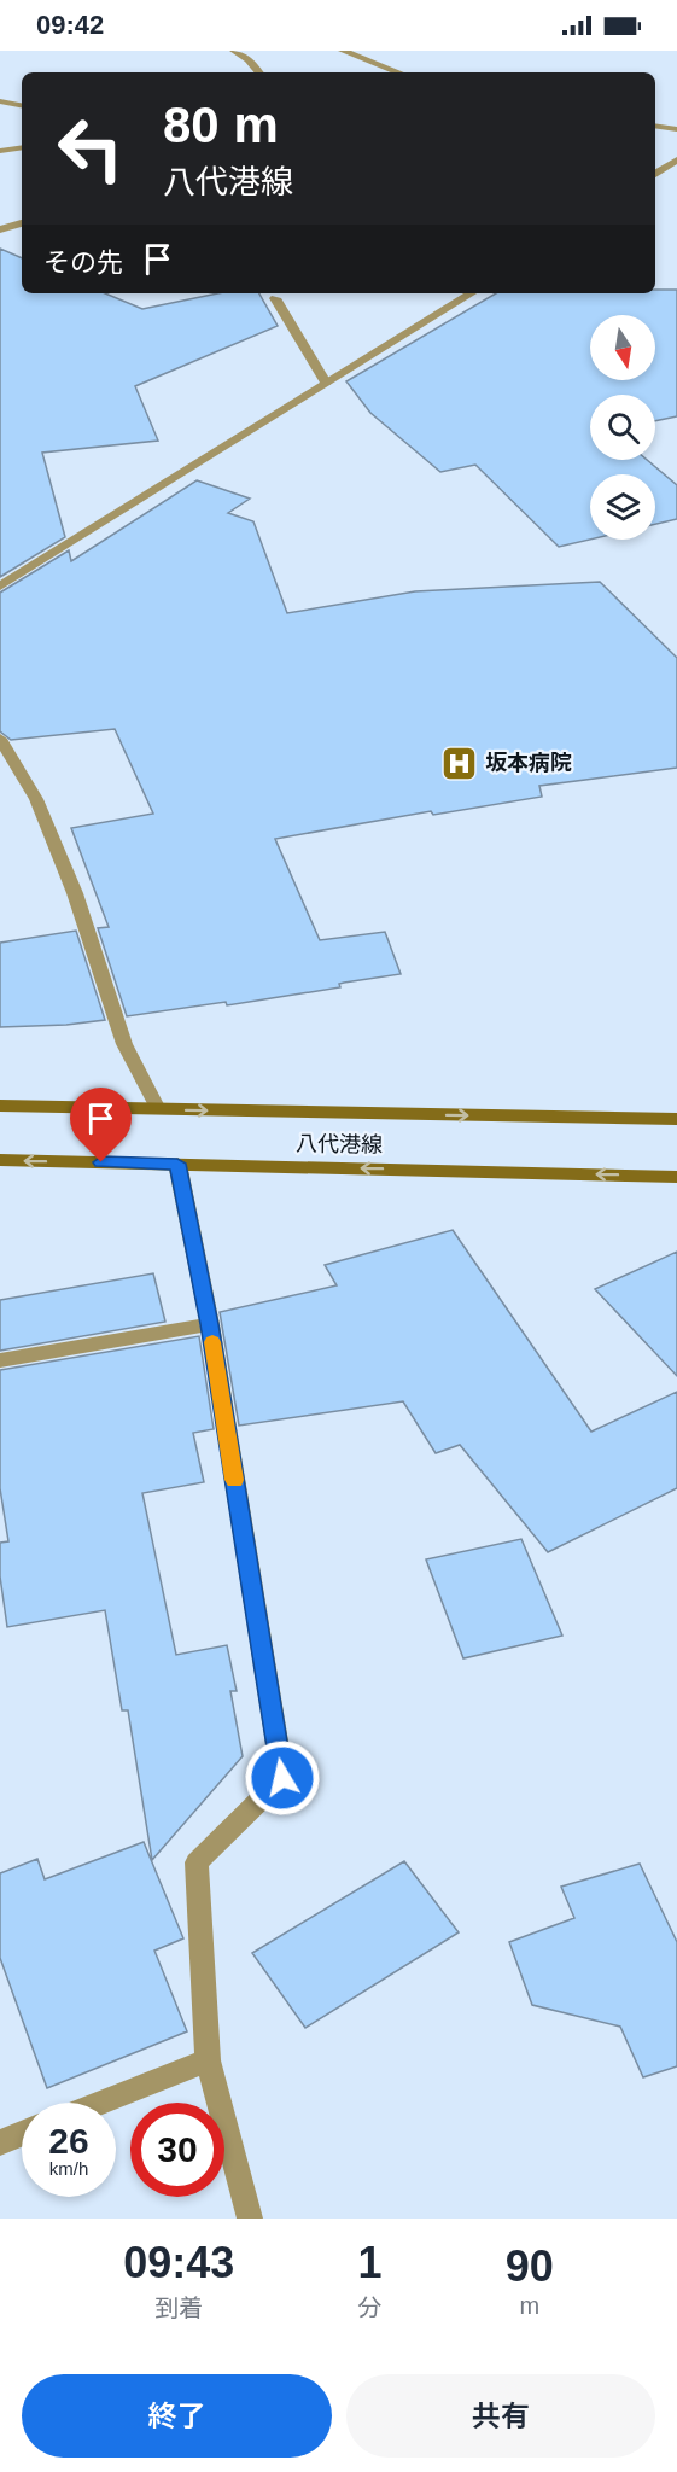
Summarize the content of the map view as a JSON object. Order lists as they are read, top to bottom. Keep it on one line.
{"streets":{"main road":["八代港線"]},"places":{"hospital":["坂本病院"]},"north":"bottom","page":{"status":"09:42","turn":["80 m","八代港線"],"then":"その先","speed":"26 km/h","limit":"30","eta":["09:43","到着","1","分","90","m"],"buttons":["終了","共有"]}}
